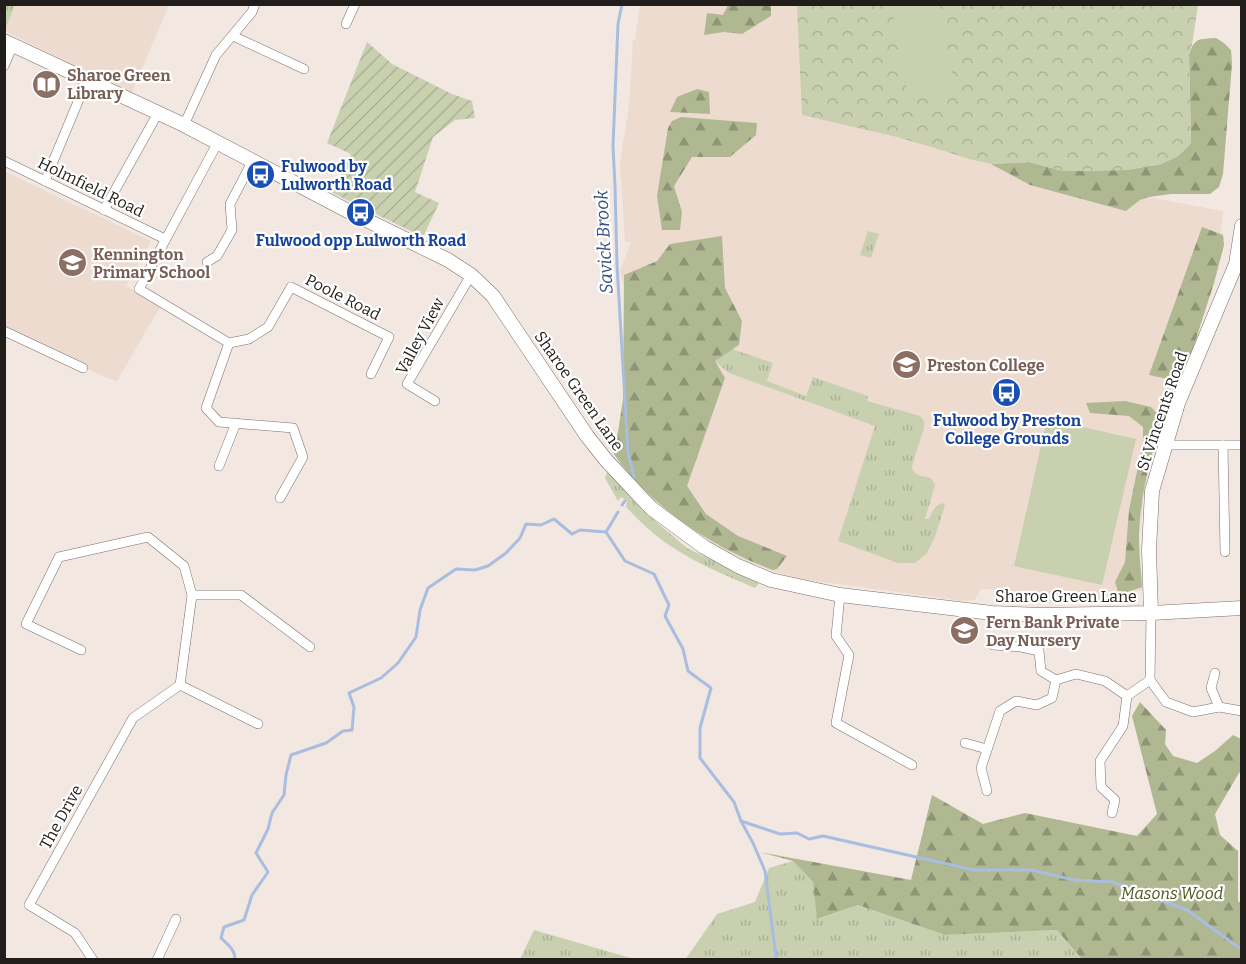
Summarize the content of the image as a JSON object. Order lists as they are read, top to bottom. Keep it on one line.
{"streets":{"street":["Holmfield Road","Poole Road","Valley View","Sharoe Green Lane","St Vincents Road","The Drive"]},"crossings":[["Valley View","Sharoe Green Lane"],["Sharoe Green Lane","St Vincents Road"]],"water":["Savick Brook"],"parks":["Masons Wood"],"places":{"library":["Sharoe Green Library"],"bus stop":["Fulwood by Lulworth Road","Fulwood opp Lulworth Road","Fulwood by Preston College Grounds"],"school or university":["Kennington Primary School","Preston College","Fern Bank Private Day Nursery"]}}
